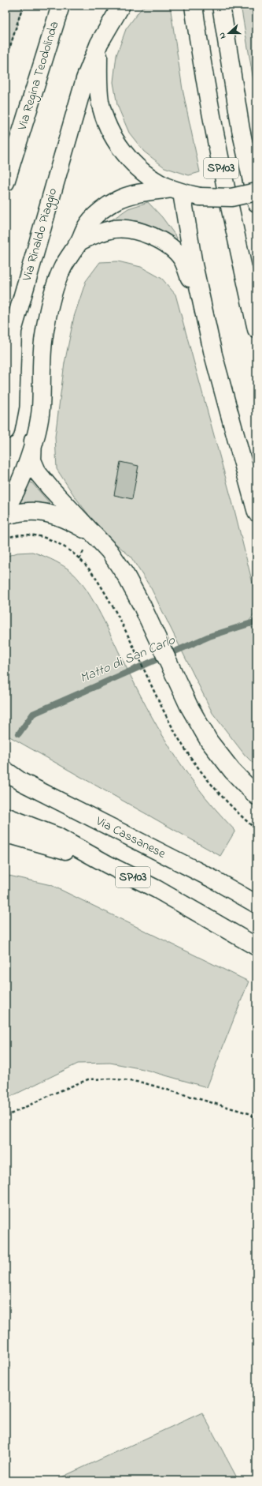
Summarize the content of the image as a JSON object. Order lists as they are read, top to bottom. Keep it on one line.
{"streets":{"main road":["Via Regina Teodolinda","SP103","Via Rinaldo Piaggio","Via Cassanese"]},"water":["Matto di San Carlo"],"north":"left"}
